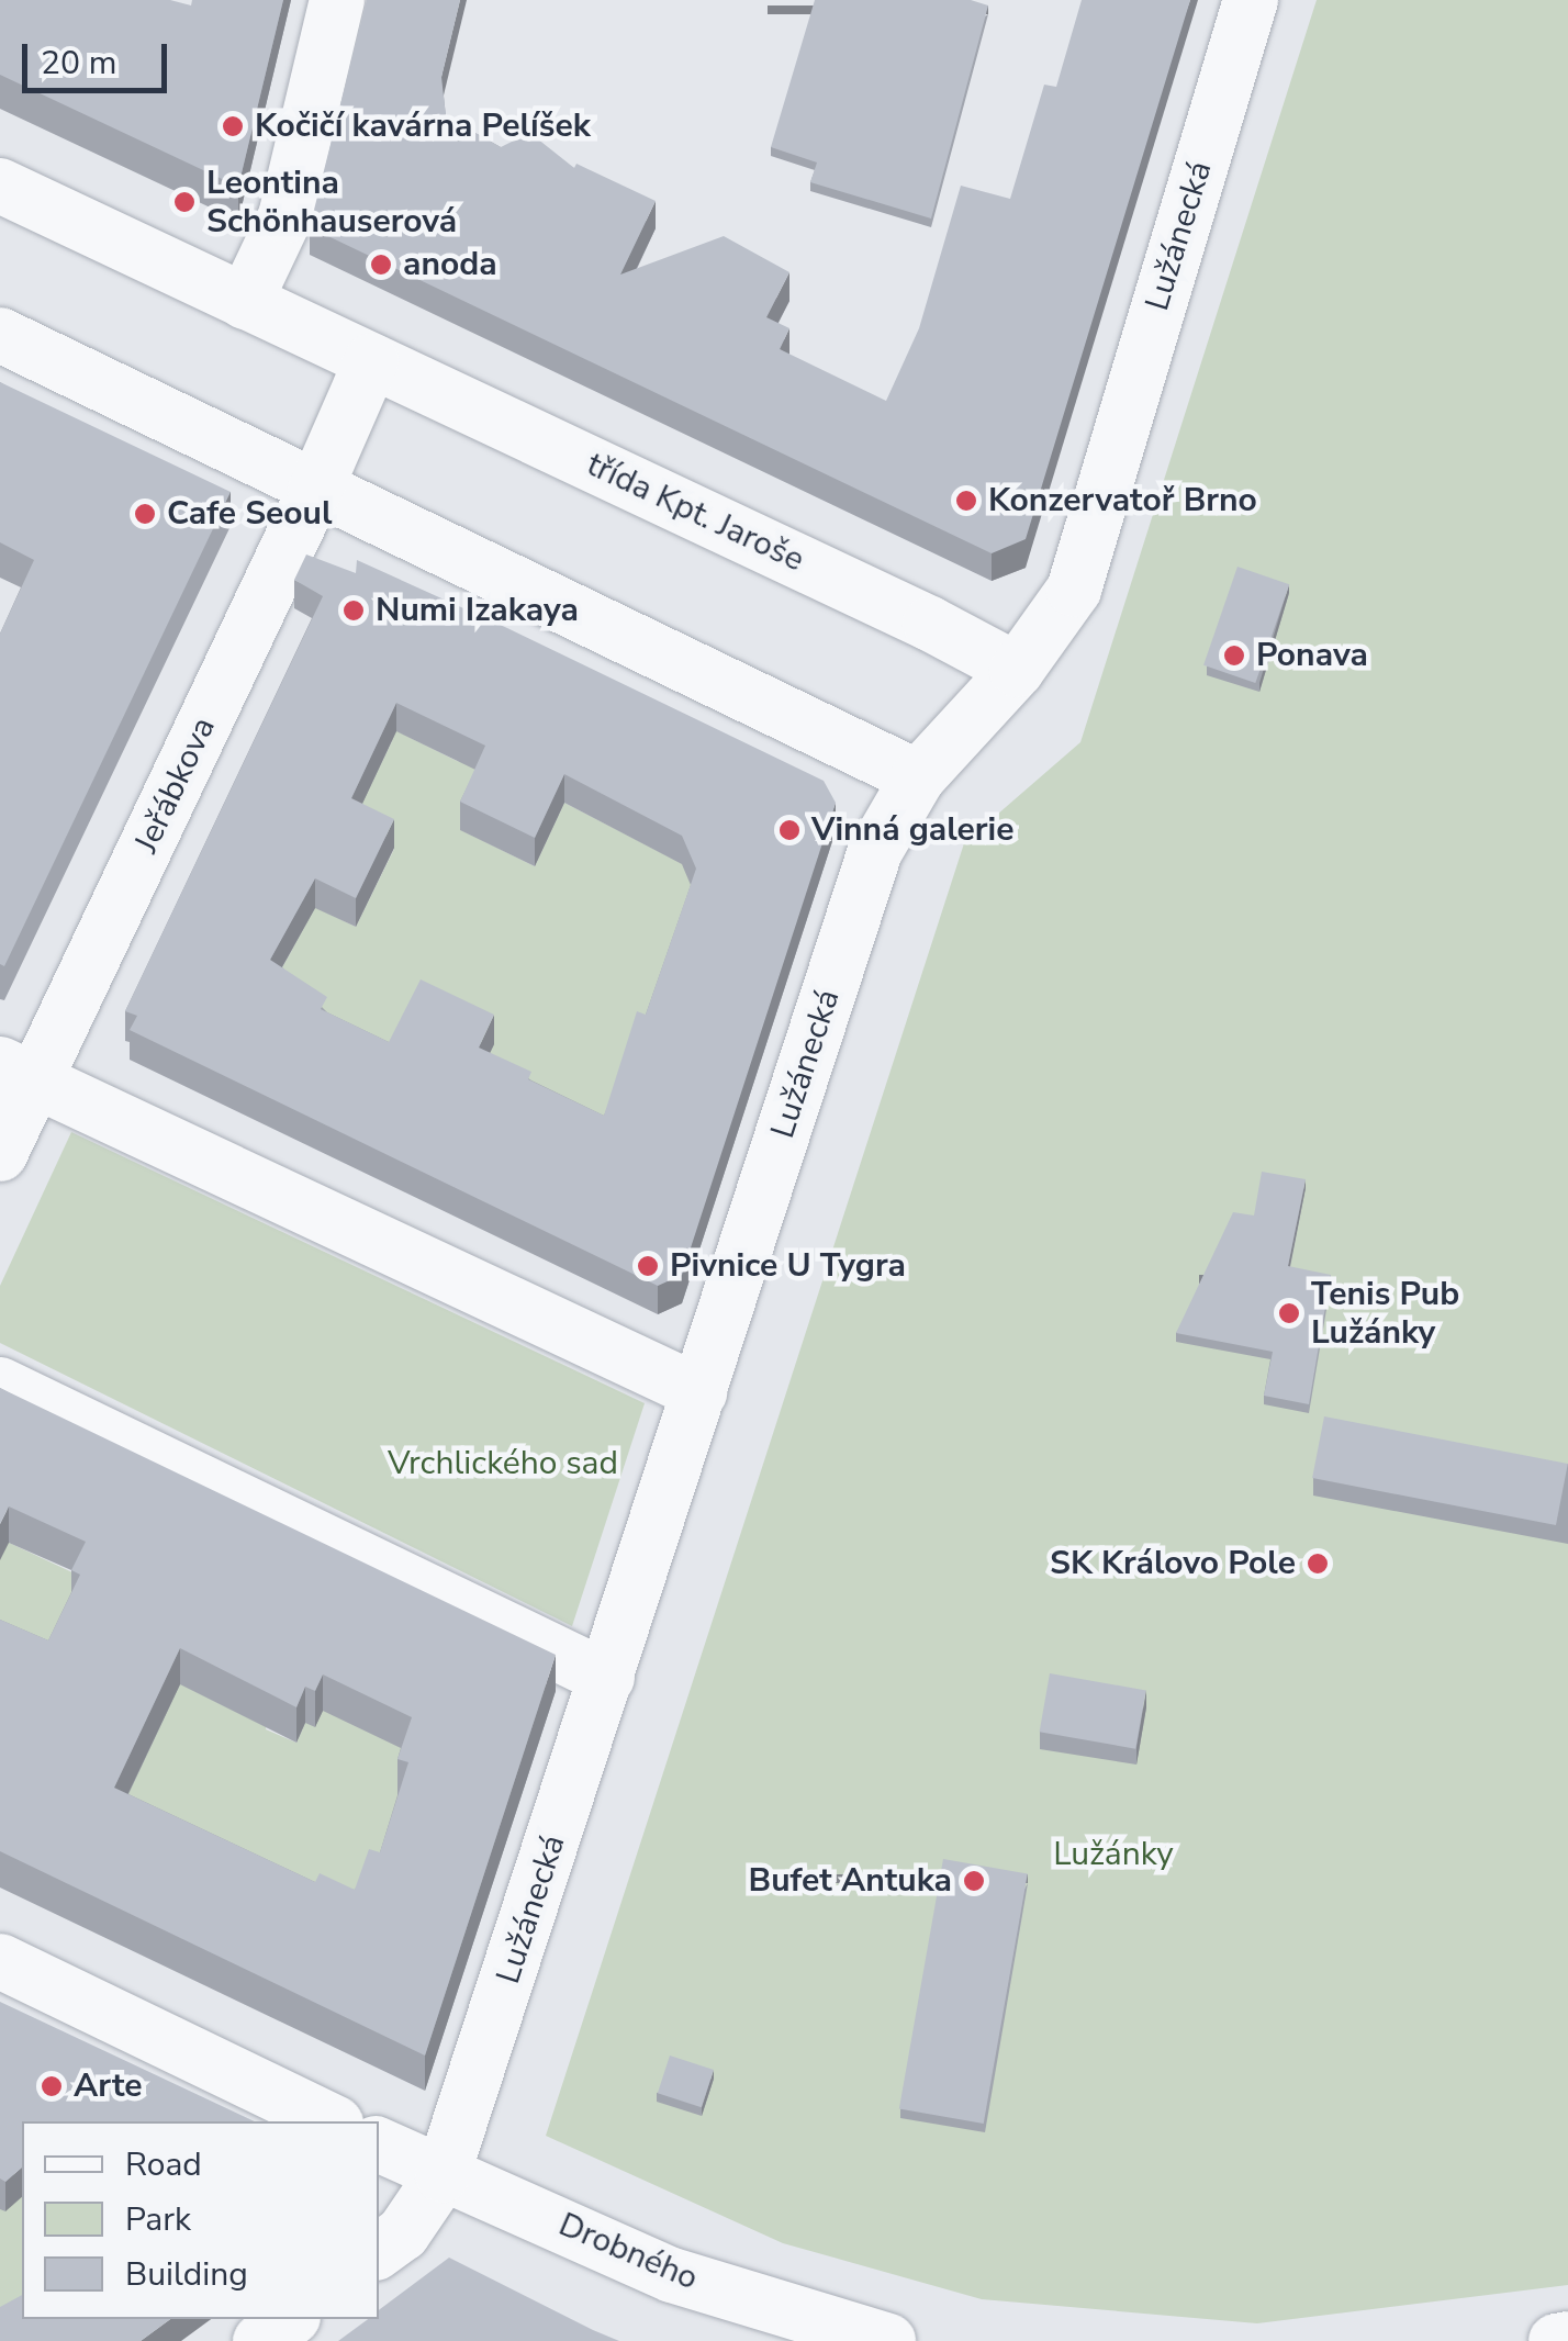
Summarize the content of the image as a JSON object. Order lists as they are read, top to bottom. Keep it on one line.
{"streets":{"street":["Lužánecká","třída Kpt. Jaroše","Jeřábkova","Drobného"]},"crossings":[["Lužánecká","třída Kpt. Jaroše"],["Lužánecká","Drobného"]],"parks":["Vrchlického sad","Lužánky"],"places":["Kočičí kavárna Pelíšek","Leontina Schönhauserová","anoda","Konzervatoř Brno","Cafe Seoul","Numi Izakaya","Ponava","Vinná galerie","Pivnice U Tygra","Tenis Pub Lužánky","SK Královo Pole","Bufet Antuka","Arte"],"legend":["Road","Park","Building"],"scale_bar":"20 m"}
